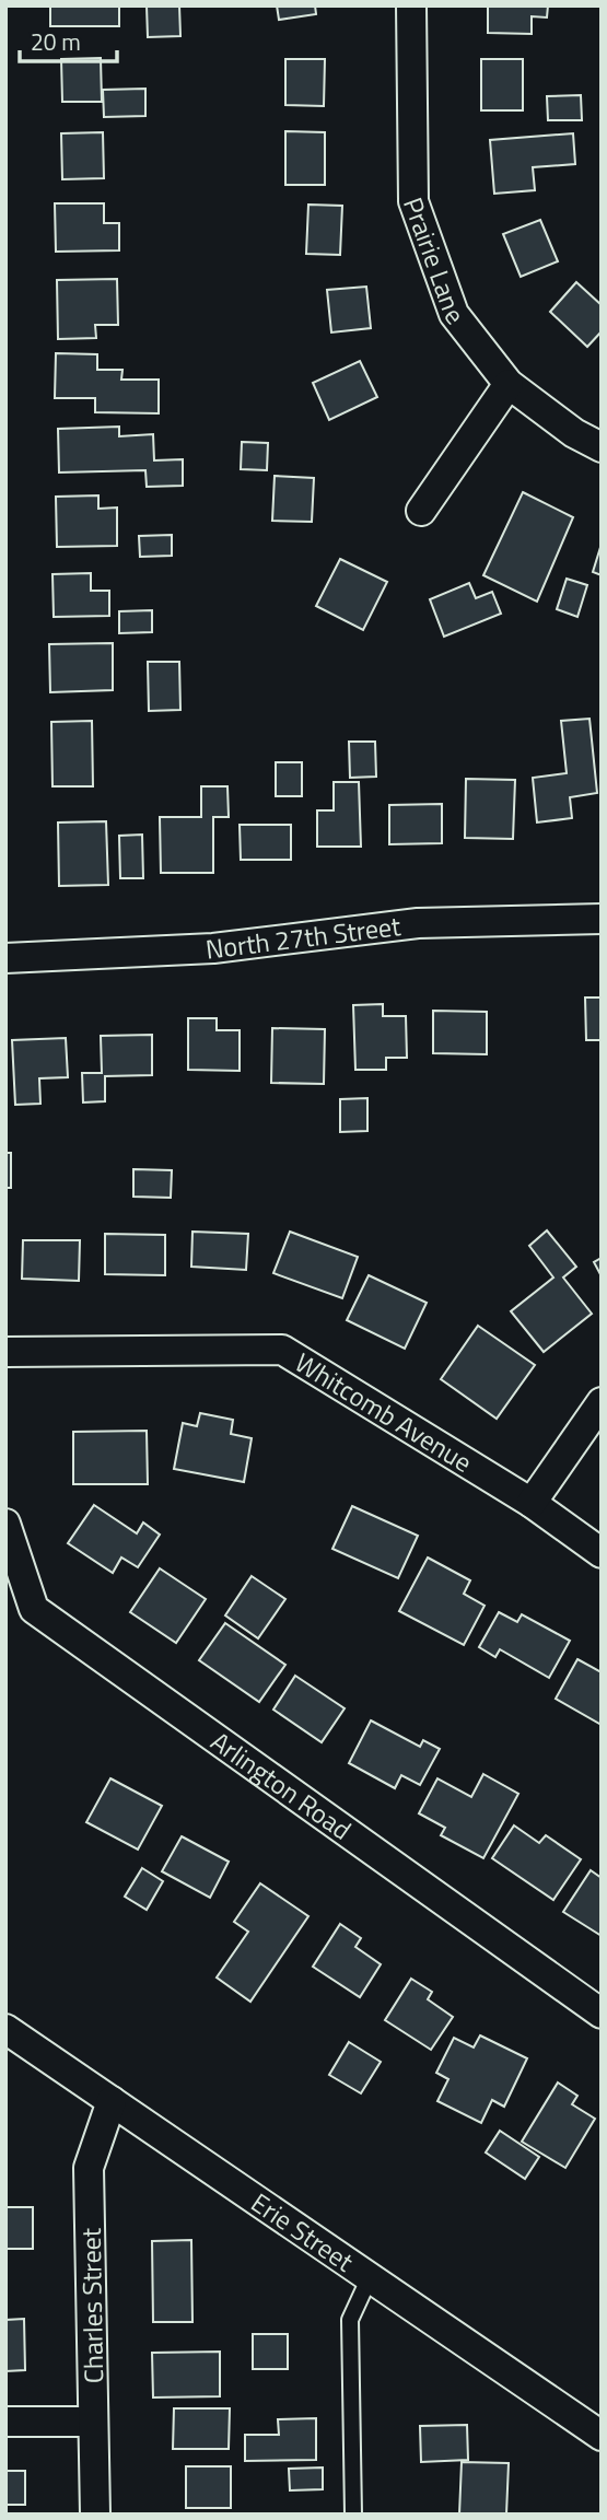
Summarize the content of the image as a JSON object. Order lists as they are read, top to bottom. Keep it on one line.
{"streets":{"street":["Prairie Lane","North 27th Street","Whitcomb Avenue","Arlington Road","Erie Street","Charles Street"]},"crossings":[["Erie Street","Charles Street"]],"scale_bar":"20 m"}
